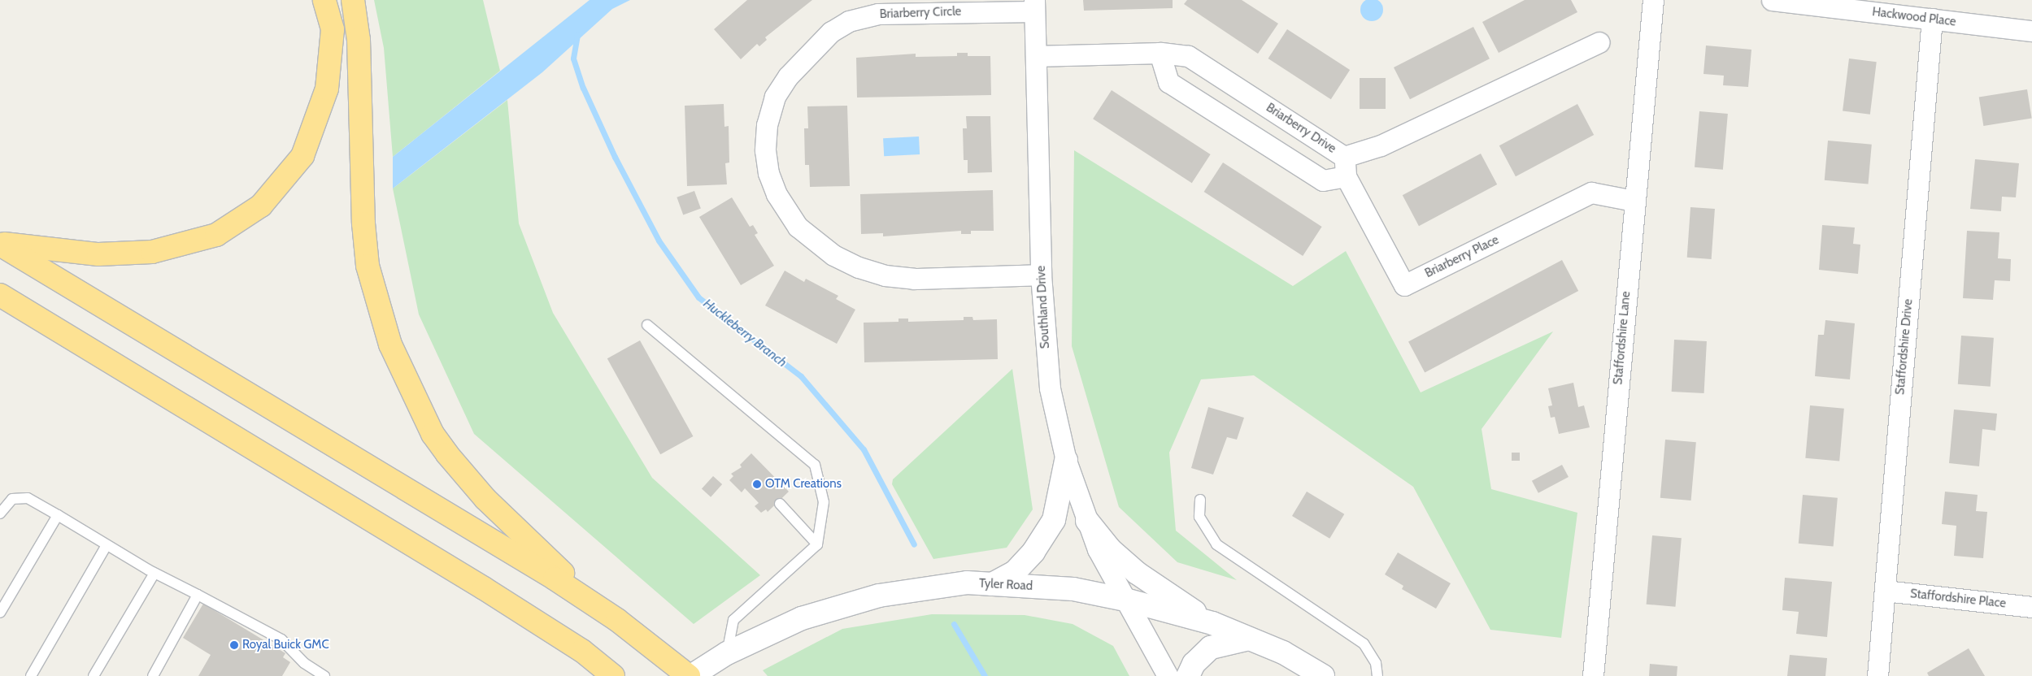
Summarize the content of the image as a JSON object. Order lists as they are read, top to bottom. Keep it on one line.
{"streets":{"street":["Briarberry Circle","Hackwood Place","Briarberry Drive","Briarberry Place","Southland Drive","Staffordshire Lane","Staffordshire Drive","Tyler Road","Staffordshire Place"]},"crossings":[["Briarberry Circle","Southland Drive"],["Hackwood Place","Staffordshire Drive"],["Briarberry Drive","Briarberry Place"],["Briarberry Drive","Southland Drive"],["Briarberry Place","Staffordshire Lane"],["Southland Drive","Tyler Road"],["Staffordshire Drive","Staffordshire Place"]],"water":["Huckleberry Branch"],"places":["OTM Creations","Royal Buick GMC"]}
